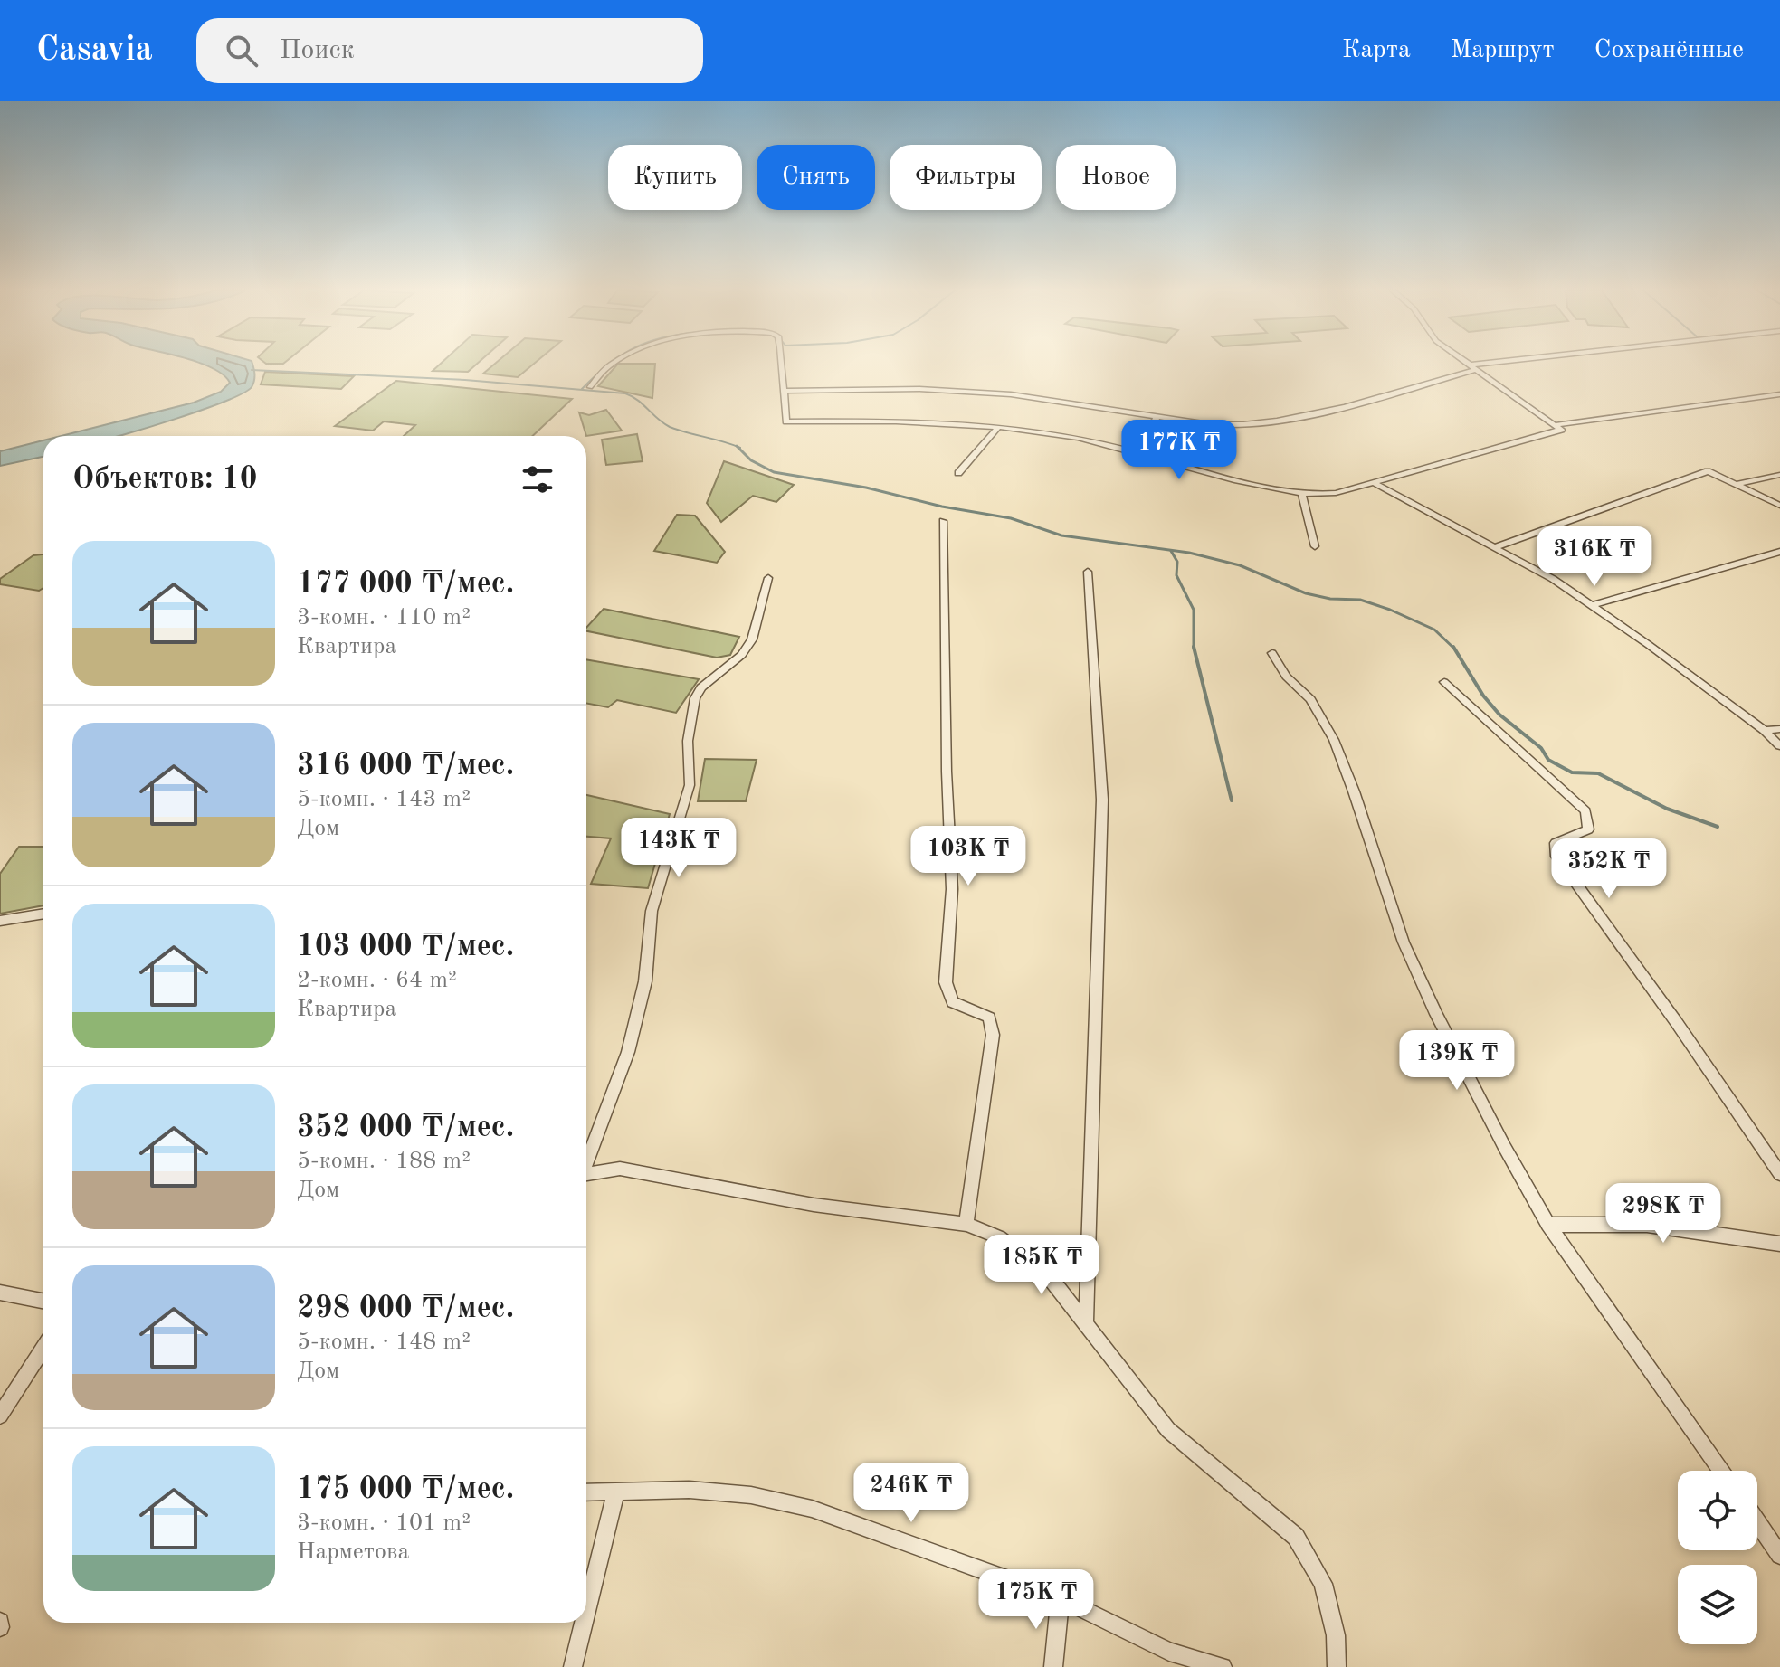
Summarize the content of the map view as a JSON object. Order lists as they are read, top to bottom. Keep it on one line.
{"page":{"header":"Casavia","search":"Поиск","nav":["Карта","Маршрут","Сохранённые"],"chip":["Купить","Снять","Фильтры","Новое"],"price":["177K ₸","316K ₸","143K ₸","103K ₸","352K ₸","139K ₸","298K ₸","185K ₸","246K ₸","175K ₸"],"heading":"Объектов: 10","list":[{"name":"177 000 ₸/мес.","note":"3-комн. · 110 m² · Квартира"},{"name":"316 000 ₸/мес.","note":"5-комн. · 143 m² · Дом"},{"name":"103 000 ₸/мес.","note":"2-комн. · 64 m² · Квартира"},{"name":"352 000 ₸/мес.","note":"5-комн. · 188 m² · Дом"},{"name":"298 000 ₸/мес.","note":"5-комн. · 148 m² · Дом"},{"name":"175 000 ₸/мес.","note":"3-комн. · 101 m² · Нарметова"}]}}
